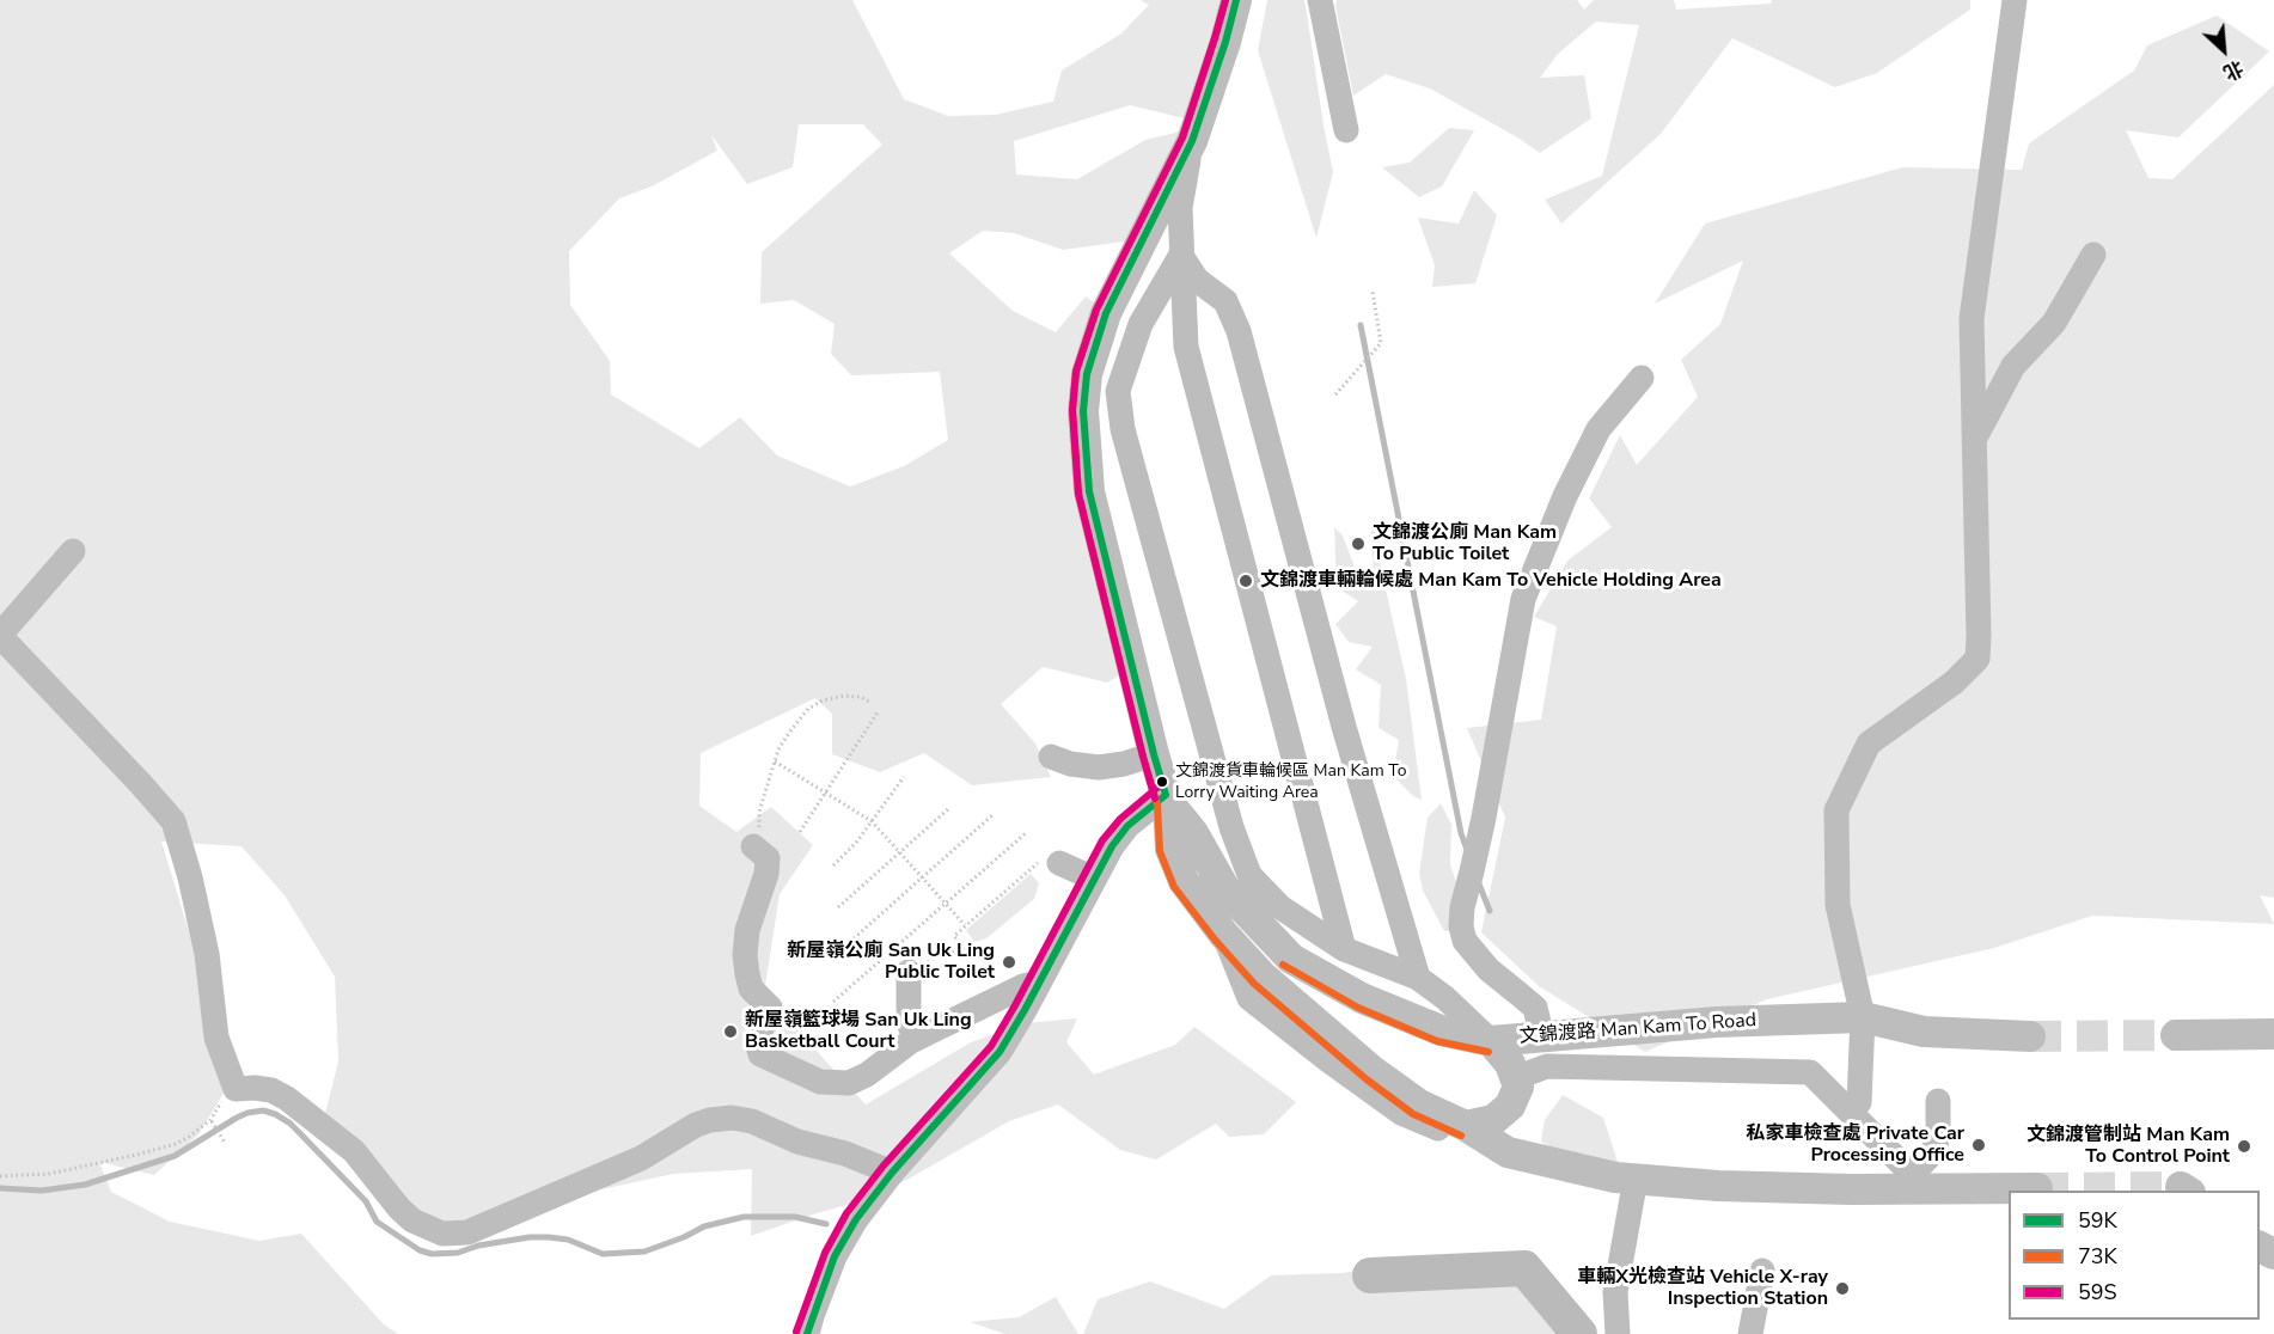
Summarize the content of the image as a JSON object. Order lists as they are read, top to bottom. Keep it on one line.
{"streets":{"main road":["文錦渡路 Man Kam To Road"]},"places":["文錦渡公廁 Man Kam To Public Toilet","文錦渡車輛輪候處 Man Kam To Vehicle Holding Area","文錦渡貨車輪候區 Man Kam To Lorry Waiting Area","新屋嶺公廁 San Uk Ling Public Toilet","新屋嶺籃球場 San Uk Ling Basketball Court","私家車檢查處 Private Car Processing Office","文錦渡管制站 Man Kam To Control Point","車輛X光檢查站 Vehicle X-ray Inspection Station"],"lines":["transit line 59K","transit line 73K","transit line 59S"],"legend":["59K","73K","59S"],"north":"bottom right"}
